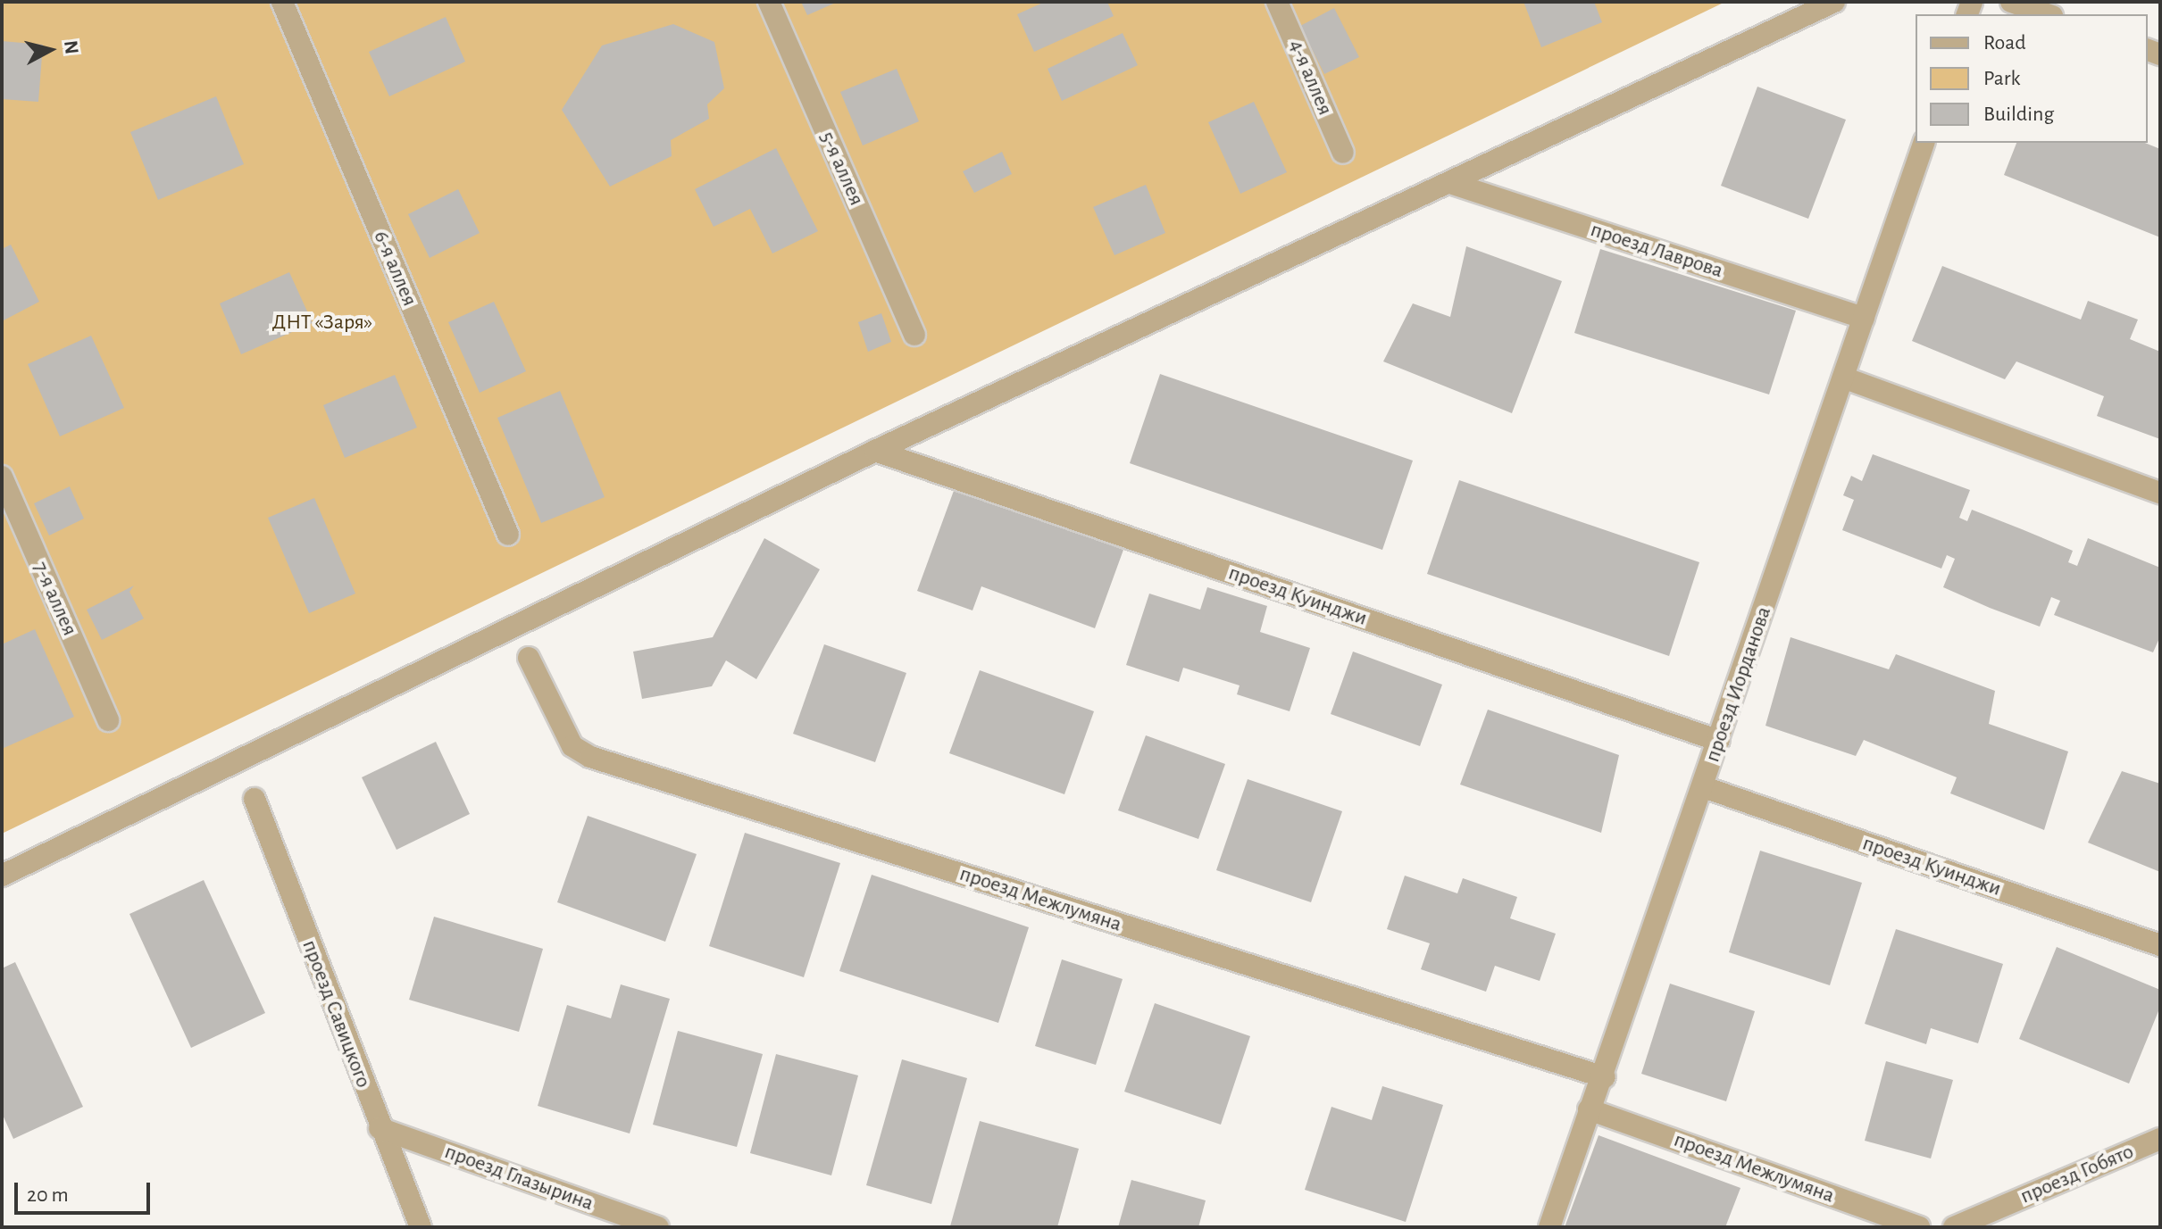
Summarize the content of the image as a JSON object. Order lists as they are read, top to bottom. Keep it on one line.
{"streets":{"street":["4-я аллея","5-я аллея","проезд Лаврова","6-я аллея","проезд Куинджи","7-я аллея","проезд Иорданова","проезд Межлумяна","проезд Савицкого","проезд Гобято","проезд Глазырина"]},"crossings":[["проезд Лаврова","проезд Иорданова"],["проезд Куинджи","проезд Иорданова"],["проезд Иорданова","проезд Межлумяна"],["проезд Савицкого","проезд Глазырина"]],"parks":["ДНТ «Заря»"],"legend":["Road","Park","Building"],"scale_bar":"20 m","north":"right"}
